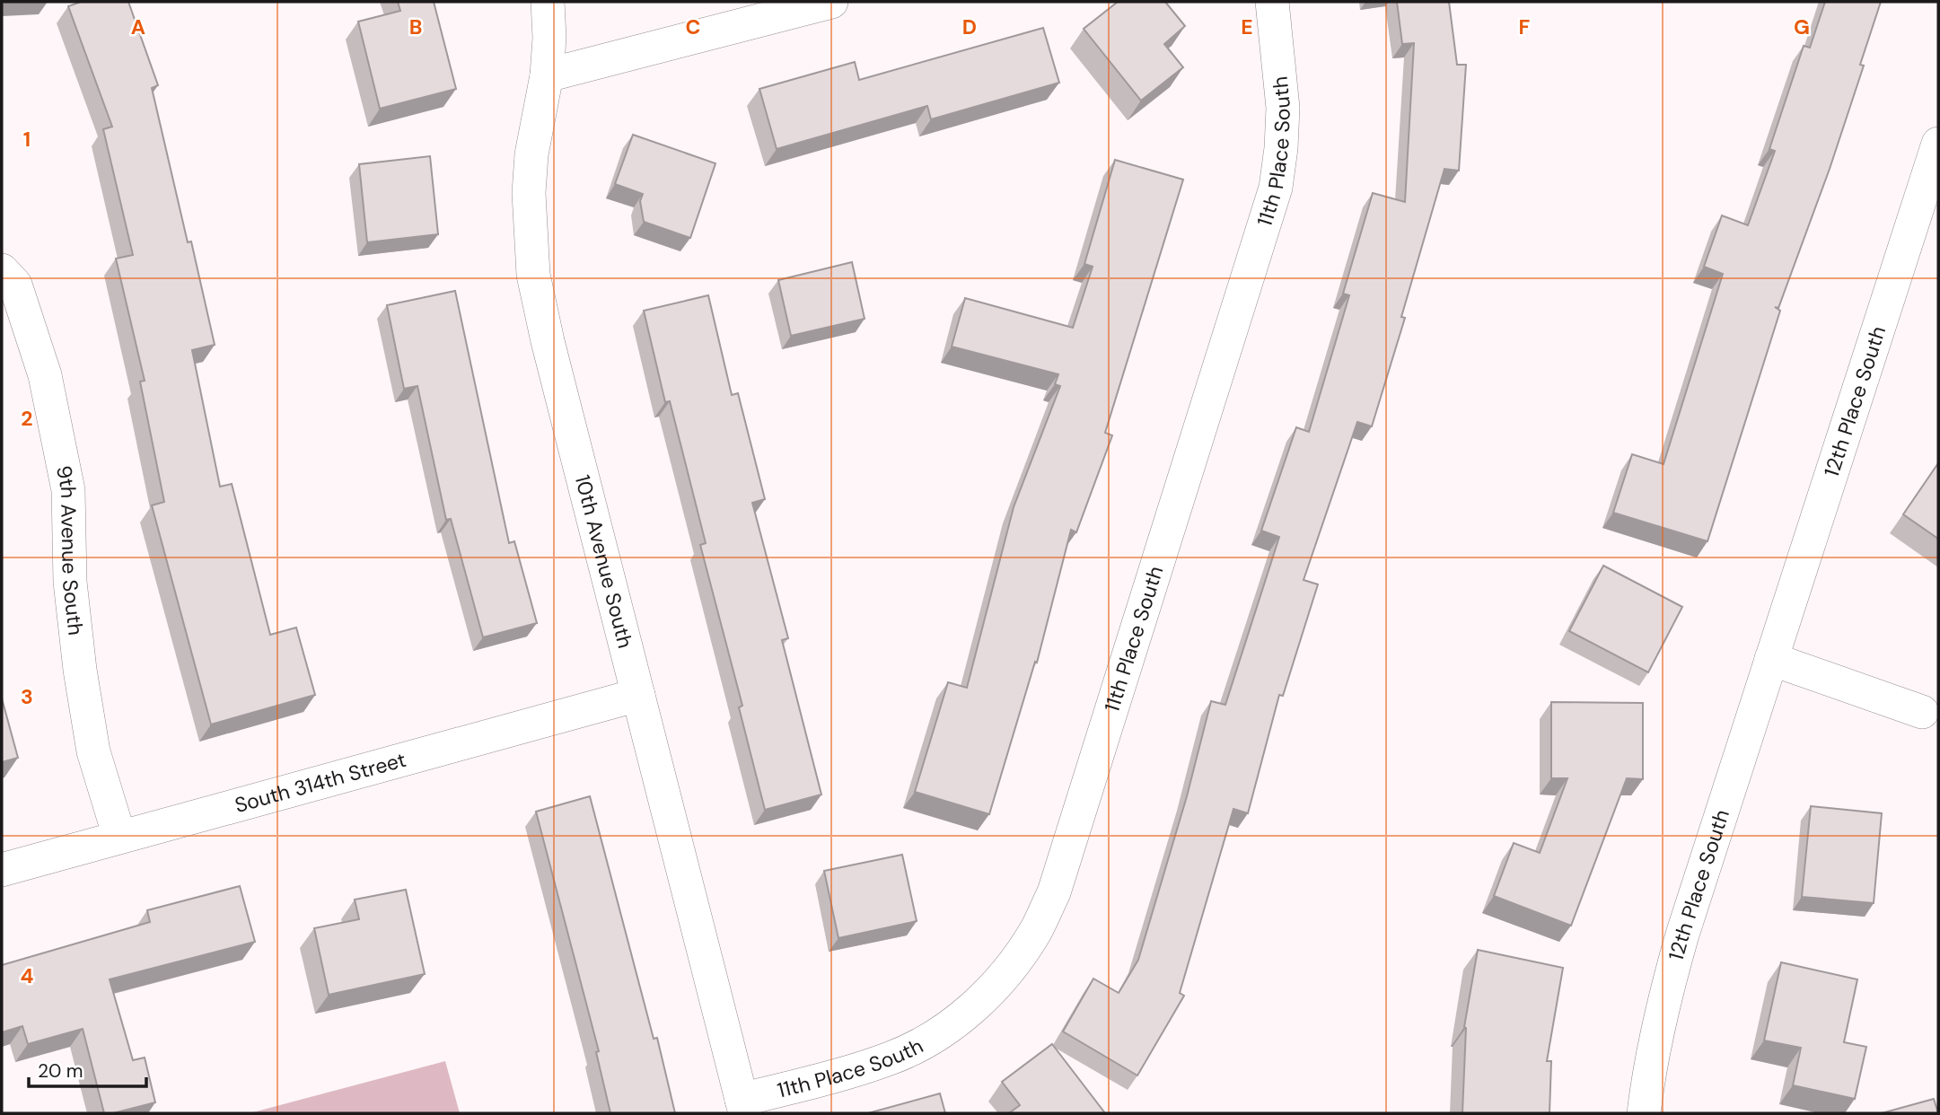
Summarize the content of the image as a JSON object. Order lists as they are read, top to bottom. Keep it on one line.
{"streets":{"street":["11th Place South","12th Place South","9th Avenue South","10th Avenue South","South 314th Street"]},"crossings":[["11th Place South","10th Avenue South"],["9th Avenue South","South 314th Street"],["10th Avenue South","South 314th Street"]],"scale_bar":"20 m","grid":{"columns":["A","B","C","D","E","F","G"],"rows":["1","2","3","4"]}}
